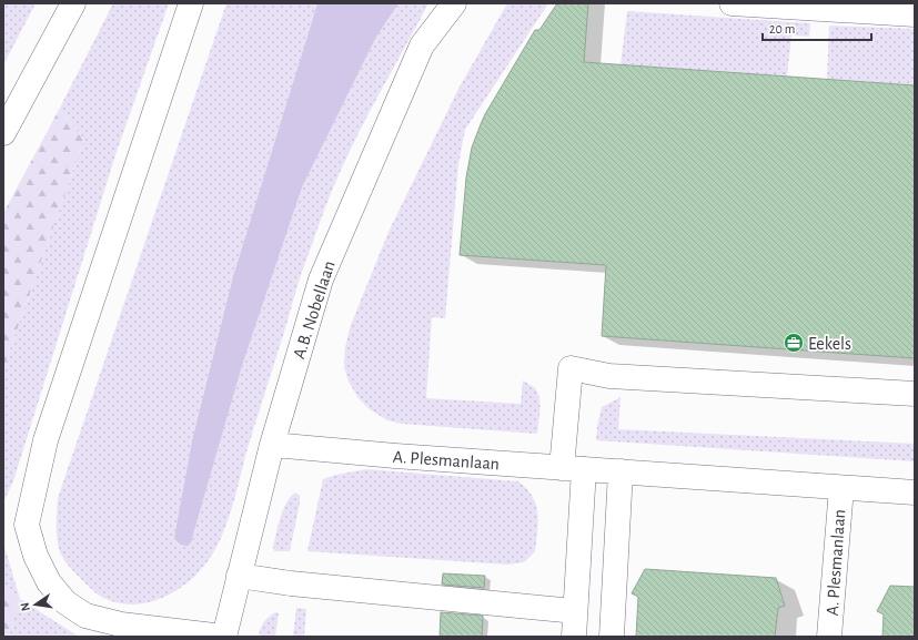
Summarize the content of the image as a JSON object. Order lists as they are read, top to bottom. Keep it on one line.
{"streets":{"main road":["A.B. Nobellaan","A. Plesmanlaan"]},"crossings":[["A.B. Nobellaan","A. Plesmanlaan"]],"places":{"office":["Eekels"]},"scale_bar":"20 m","north":"left"}
